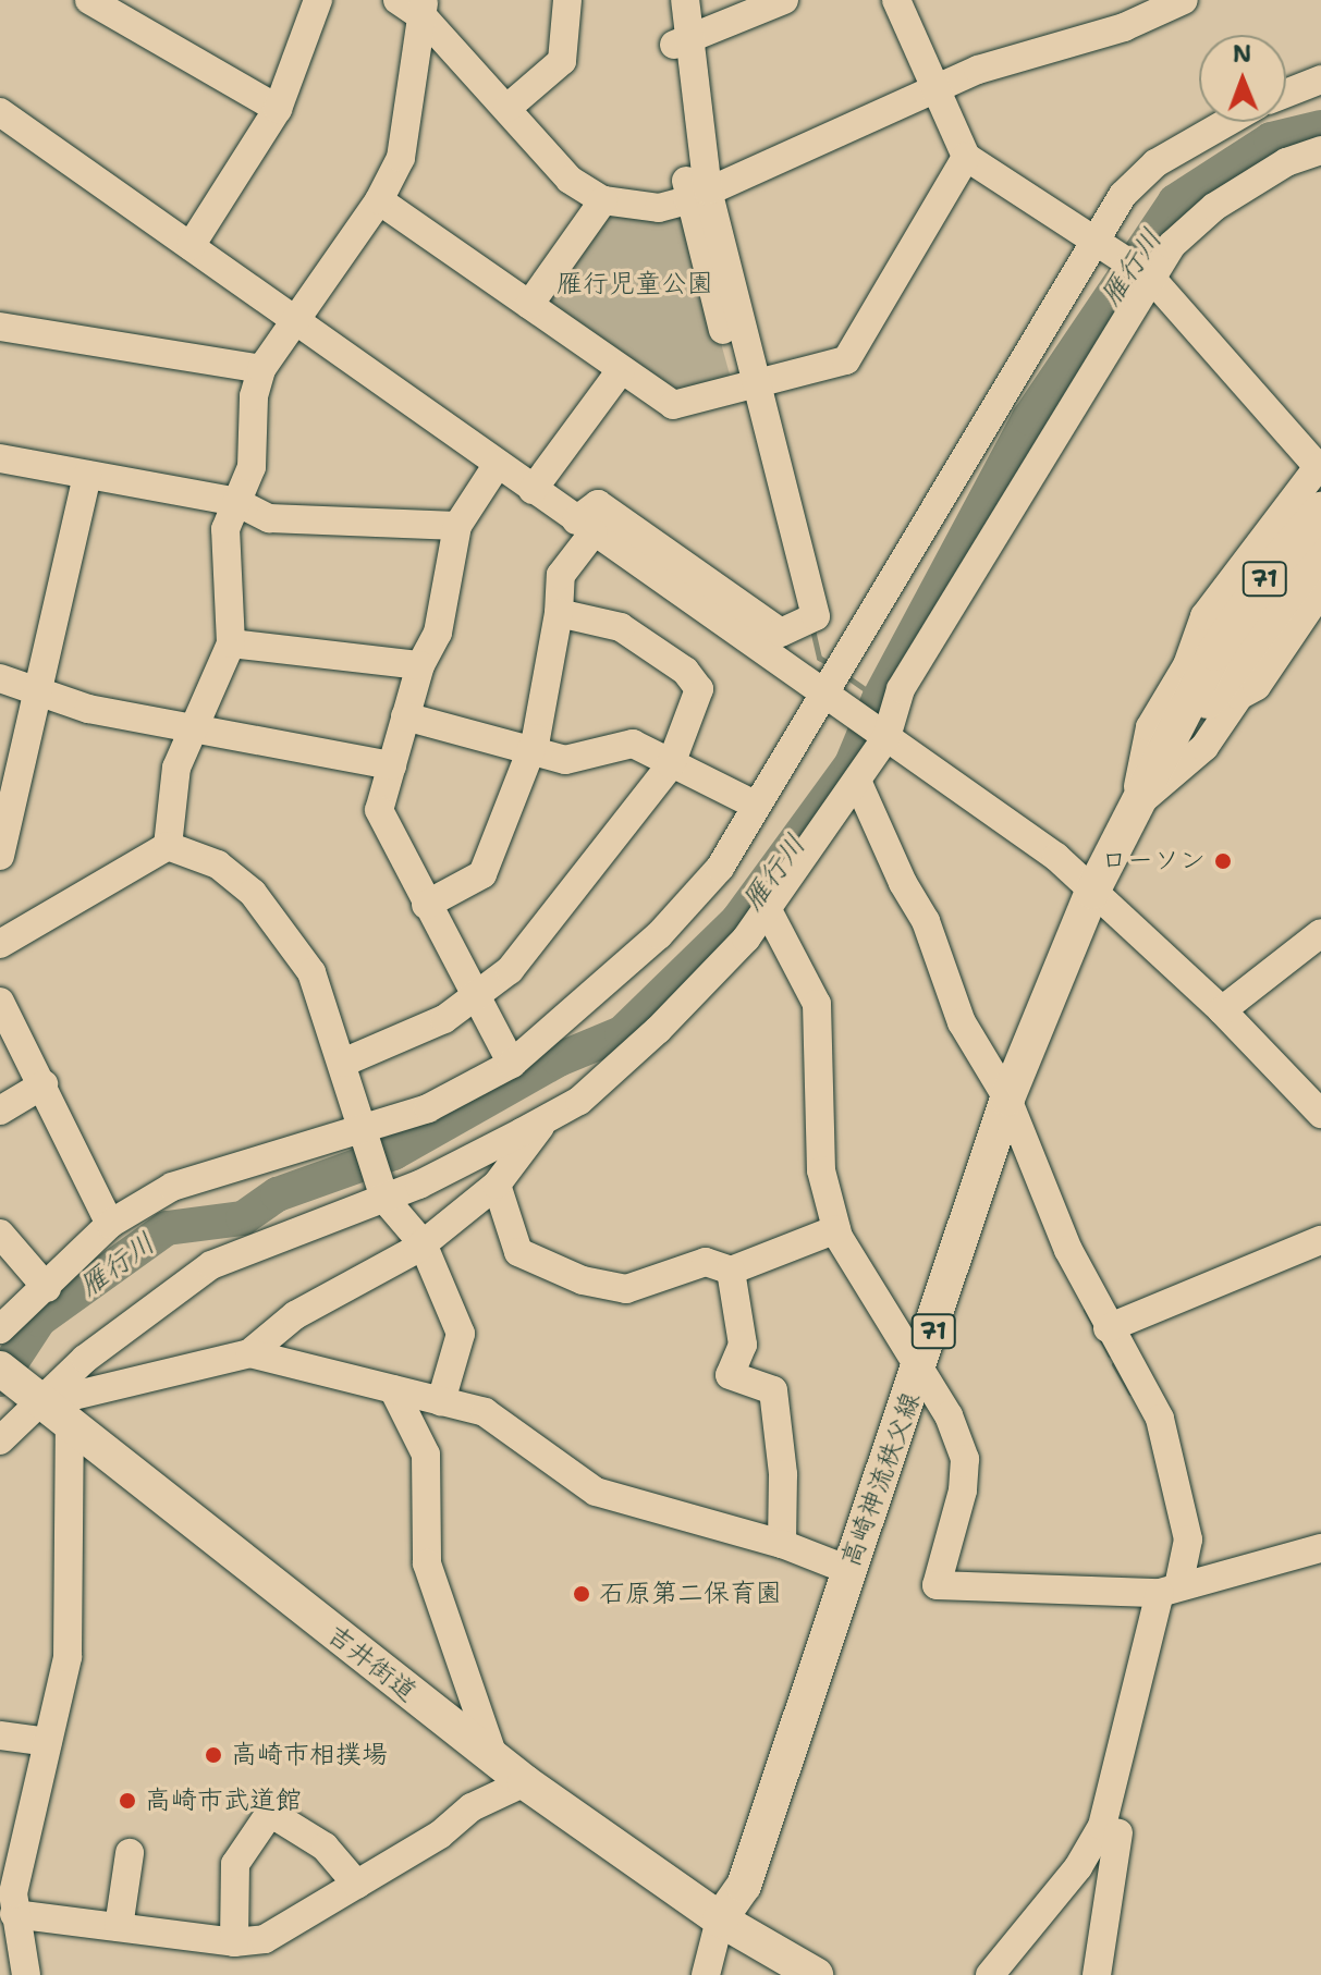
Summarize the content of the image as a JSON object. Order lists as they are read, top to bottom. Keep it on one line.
{"streets":{"main road":["71","高崎神流秩父線","吉井街道"]},"crossings":[["高崎神流秩父線","吉井街道"]],"water":["雁行川"],"parks":["雁行児童公園"],"places":["ローソン","石原第二保育園","高崎市相撲場","高崎市武道館"],"north":"top"}
